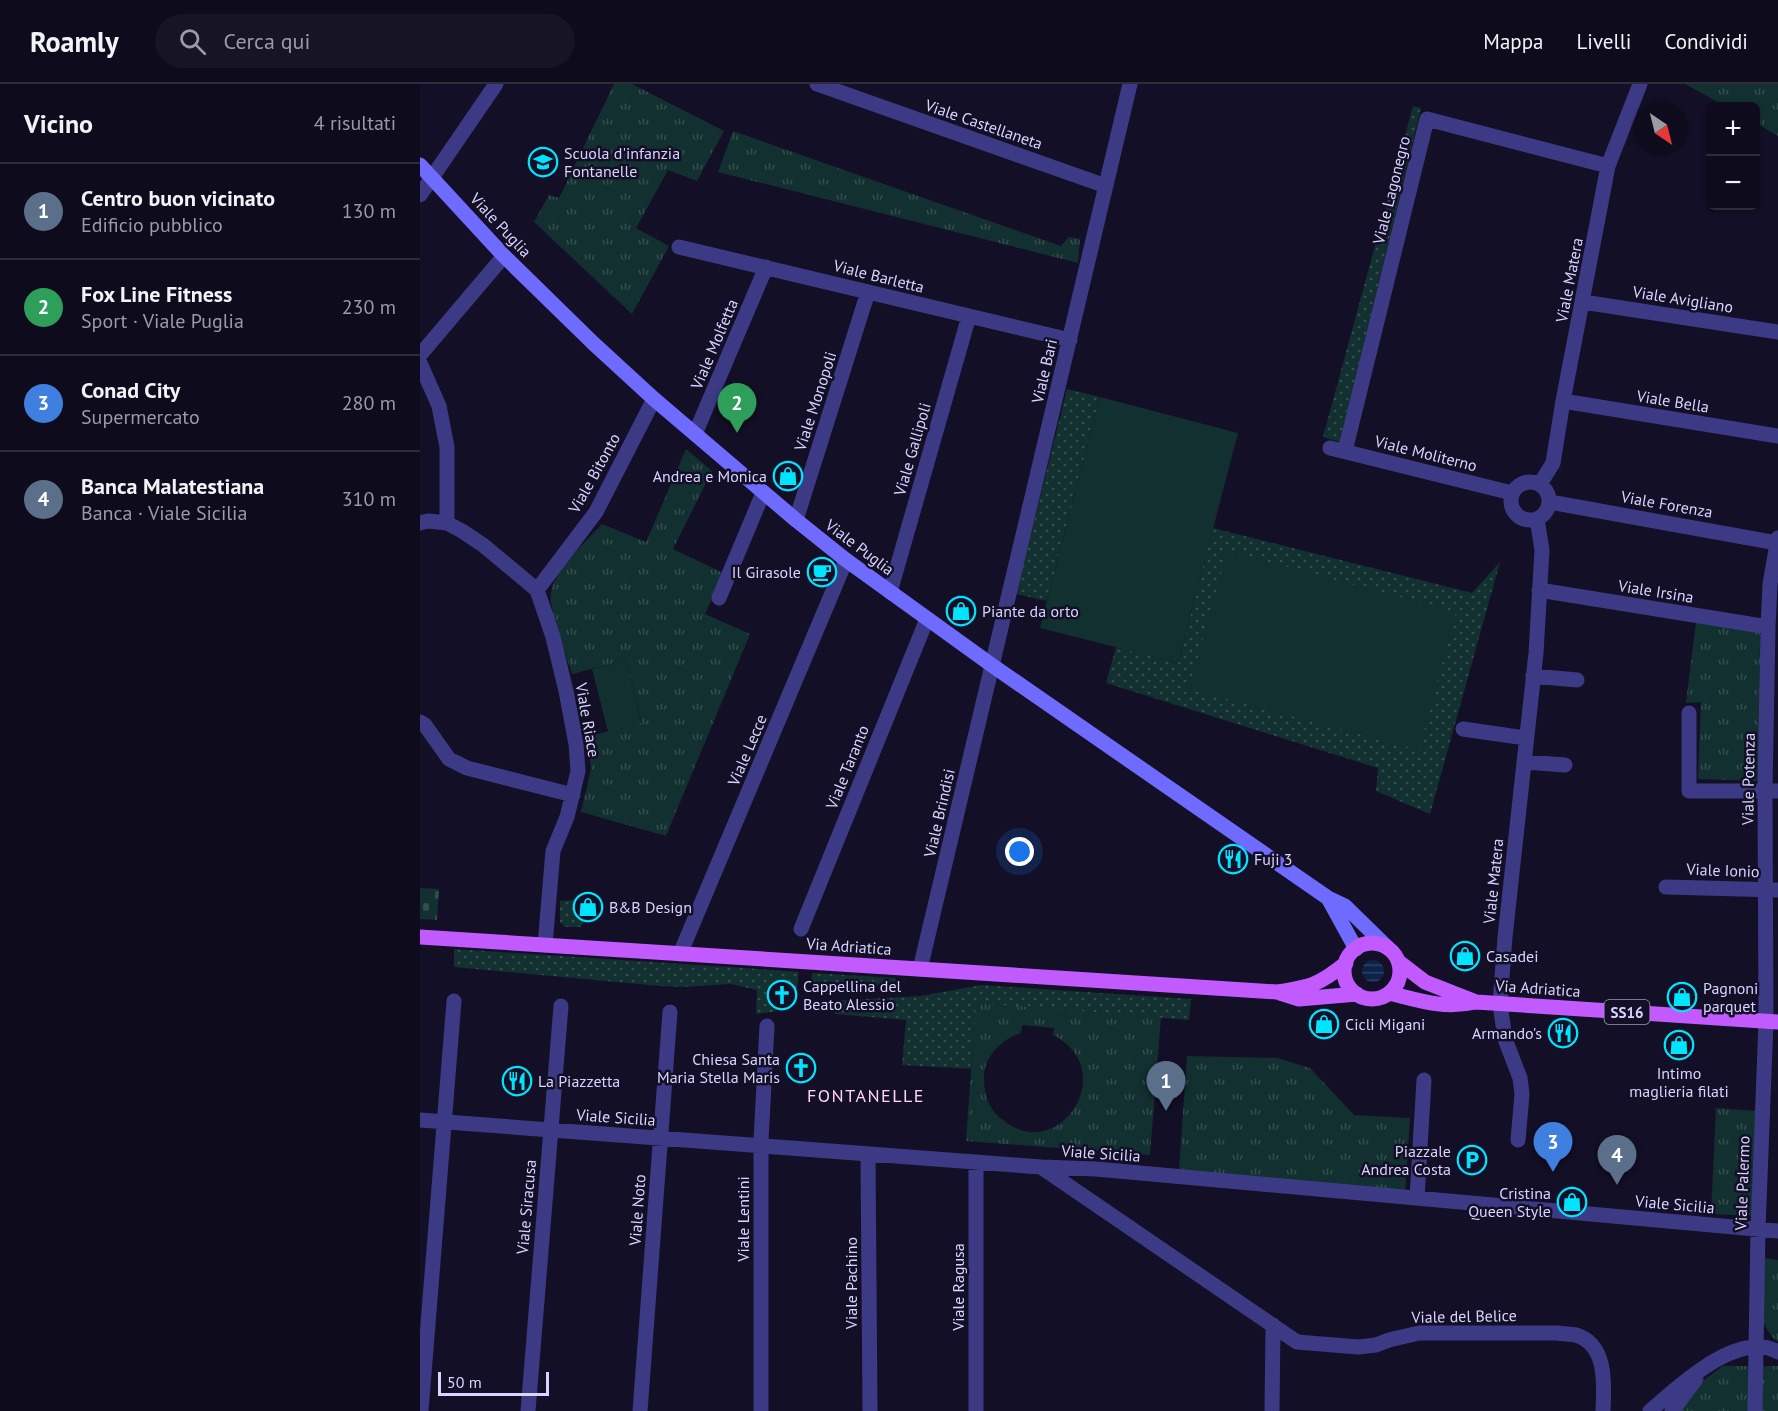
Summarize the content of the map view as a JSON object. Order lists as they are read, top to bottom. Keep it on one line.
{"streets":{"main road":["Viale Puglia","Via Adriatica","SS16"],"street":["Viale Castellaneta","Viale Lagonegro","Viale Barletta","Viale Matera","Viale Avigliano","Viale Molfetta","Viale Bari","Viale Monopoli","Viale Bella","Viale Gallipoli","Viale Moliterno","Viale Bitonto","Viale Forenza","Viale Irsina","Viale Riace","Viale Lecce","Viale Taranto","Viale Potenza","Viale Brindisi","Viale Ionio","Viale Sicilia","Viale Palermo","Viale Siracusa","Viale Noto","Viale Lentini","Viale Pachino","Viale Ragusa","Viale del Belice"]},"crossings":[["Viale Castellaneta","Viale Bari"],["Viale Lagonegro","Viale Matera"],["Viale Lagonegro","Viale Moliterno"],["Viale Puglia","Viale Molfetta"],["Viale Puglia","Viale Bari"],["Viale Puglia","Viale Monopoli"],["Viale Puglia","Viale Gallipoli"],["Viale Puglia","Viale Bitonto"],["Viale Puglia","Viale Lecce"],["Viale Puglia","Viale Taranto"],["Viale Puglia","Viale Brindisi"],["Viale Puglia","Via Adriatica"],["Viale Puglia","SS16"],["Viale Barletta","Viale Molfetta"],["Viale Barletta","Viale Bari"],["Viale Barletta","Viale Monopoli"],["Viale Barletta","Viale Gallipoli"],["Viale Matera","Viale Avigliano"],["Viale Matera","Viale Bella"],["Viale Matera","Viale Moliterno"],["Viale Matera","Viale Forenza"],["Viale Matera","Viale Irsina"],["Viale Matera","Via Adriatica"],["Viale Bari","Viale Brindisi"],["Viale Moliterno","Viale Forenza"],["Viale Bitonto","Viale Riace"],["Viale Forenza","Viale Potenza"],["Viale Irsina","Viale Potenza"],["Viale Riace","Via Adriatica"],["Viale Lecce","Via Adriatica"],["Viale Potenza","Viale Ionio"],["Viale Potenza","Via Adriatica"],["Viale Potenza","Viale Palermo"],["Viale Brindisi","Via Adriatica"],["Via Adriatica","SS16"],["Via Adriatica","Viale Palermo"],["Viale Sicilia","Viale Palermo"],["Viale Sicilia","Viale Siracusa"],["Viale Sicilia","Viale Noto"],["Viale Sicilia","Viale Lentini"],["Viale Sicilia","Viale Pachino"],["Viale Sicilia","Viale Ragusa"],["Viale Sicilia","Viale del Belice"]],"districts":["FONTANELLE"],"places":{"school or university":["Scuola d'infanzia Fontanelle"],"shop":["Andrea e Monica","Piante da orto","B&B Design","Casadei","Pagnoni parquet","Cicli Migani","Intimo maglieria filati","Cristina Queen Style"],"cafe":["Il Girasole"],"restaurant":["Fuji 3","Armando's","La Piazzetta"],"church":["Cappellina del Beato Alessio","Chiesa Santa Maria Stella Maris"],"parking":["Piazzale Andrea Costa"]},"scale_bar":"50 m","north":"bottom right","page":{"header":"Roamly","search":"Cerca qui","nav":["Mappa","Livelli","Condividi"],"heading":["Vicino","4 risultati"],"map_buttons":["+","−"],"list":[{"mark":"1","name":"Centro buon vicinato","note":"Edificio pubblico","value":"130 m"},{"mark":"2","name":"Fox Line Fitness","note":"Sport · Viale Puglia","value":"230 m"},{"mark":"3","name":"Conad City","note":"Supermercato","value":"280 m"},{"mark":"4","name":"Banca Malatestiana","note":"Banca · Viale Sicilia","value":"310 m"}],"pins":["2","1","3","4"],"scale":"50 m"}}
